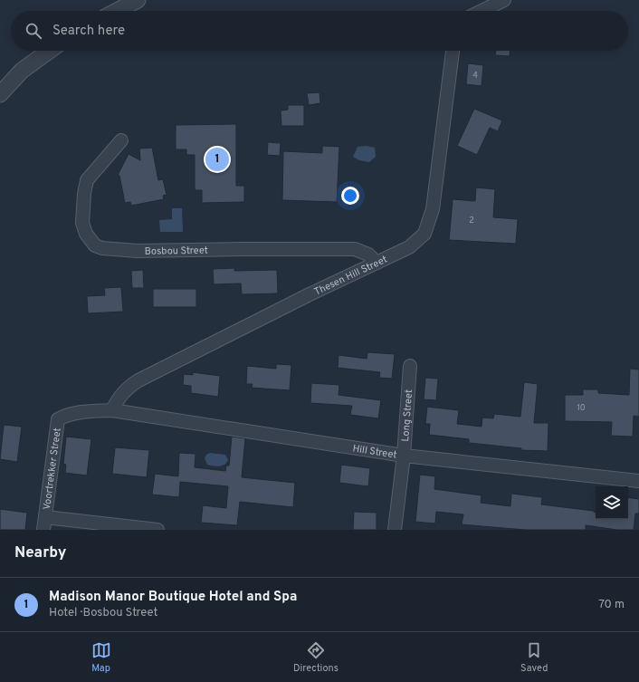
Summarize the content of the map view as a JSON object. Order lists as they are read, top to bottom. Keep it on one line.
{"streets":{"street":["Bosbou Street","Thesen Hill Street","Long Street","Hill Street","Voortrekker Street"]},"crossings":[["Bosbou Street","Thesen Hill Street"],["Thesen Hill Street","Hill Street"],["Thesen Hill Street","Voortrekker Street"],["Long Street","Hill Street"],["Hill Street","Voortrekker Street"]],"house_numbers":["4","2","10"],"page":{"search":"Search here","pins":"1","heading":"Nearby","list":[{"mark":"1","name":"Madison Manor Boutique Hotel and Spa","note":"Hotel · Bosbou Street","value":"70 m"}],"nav":["Map","Directions","Saved"]}}
